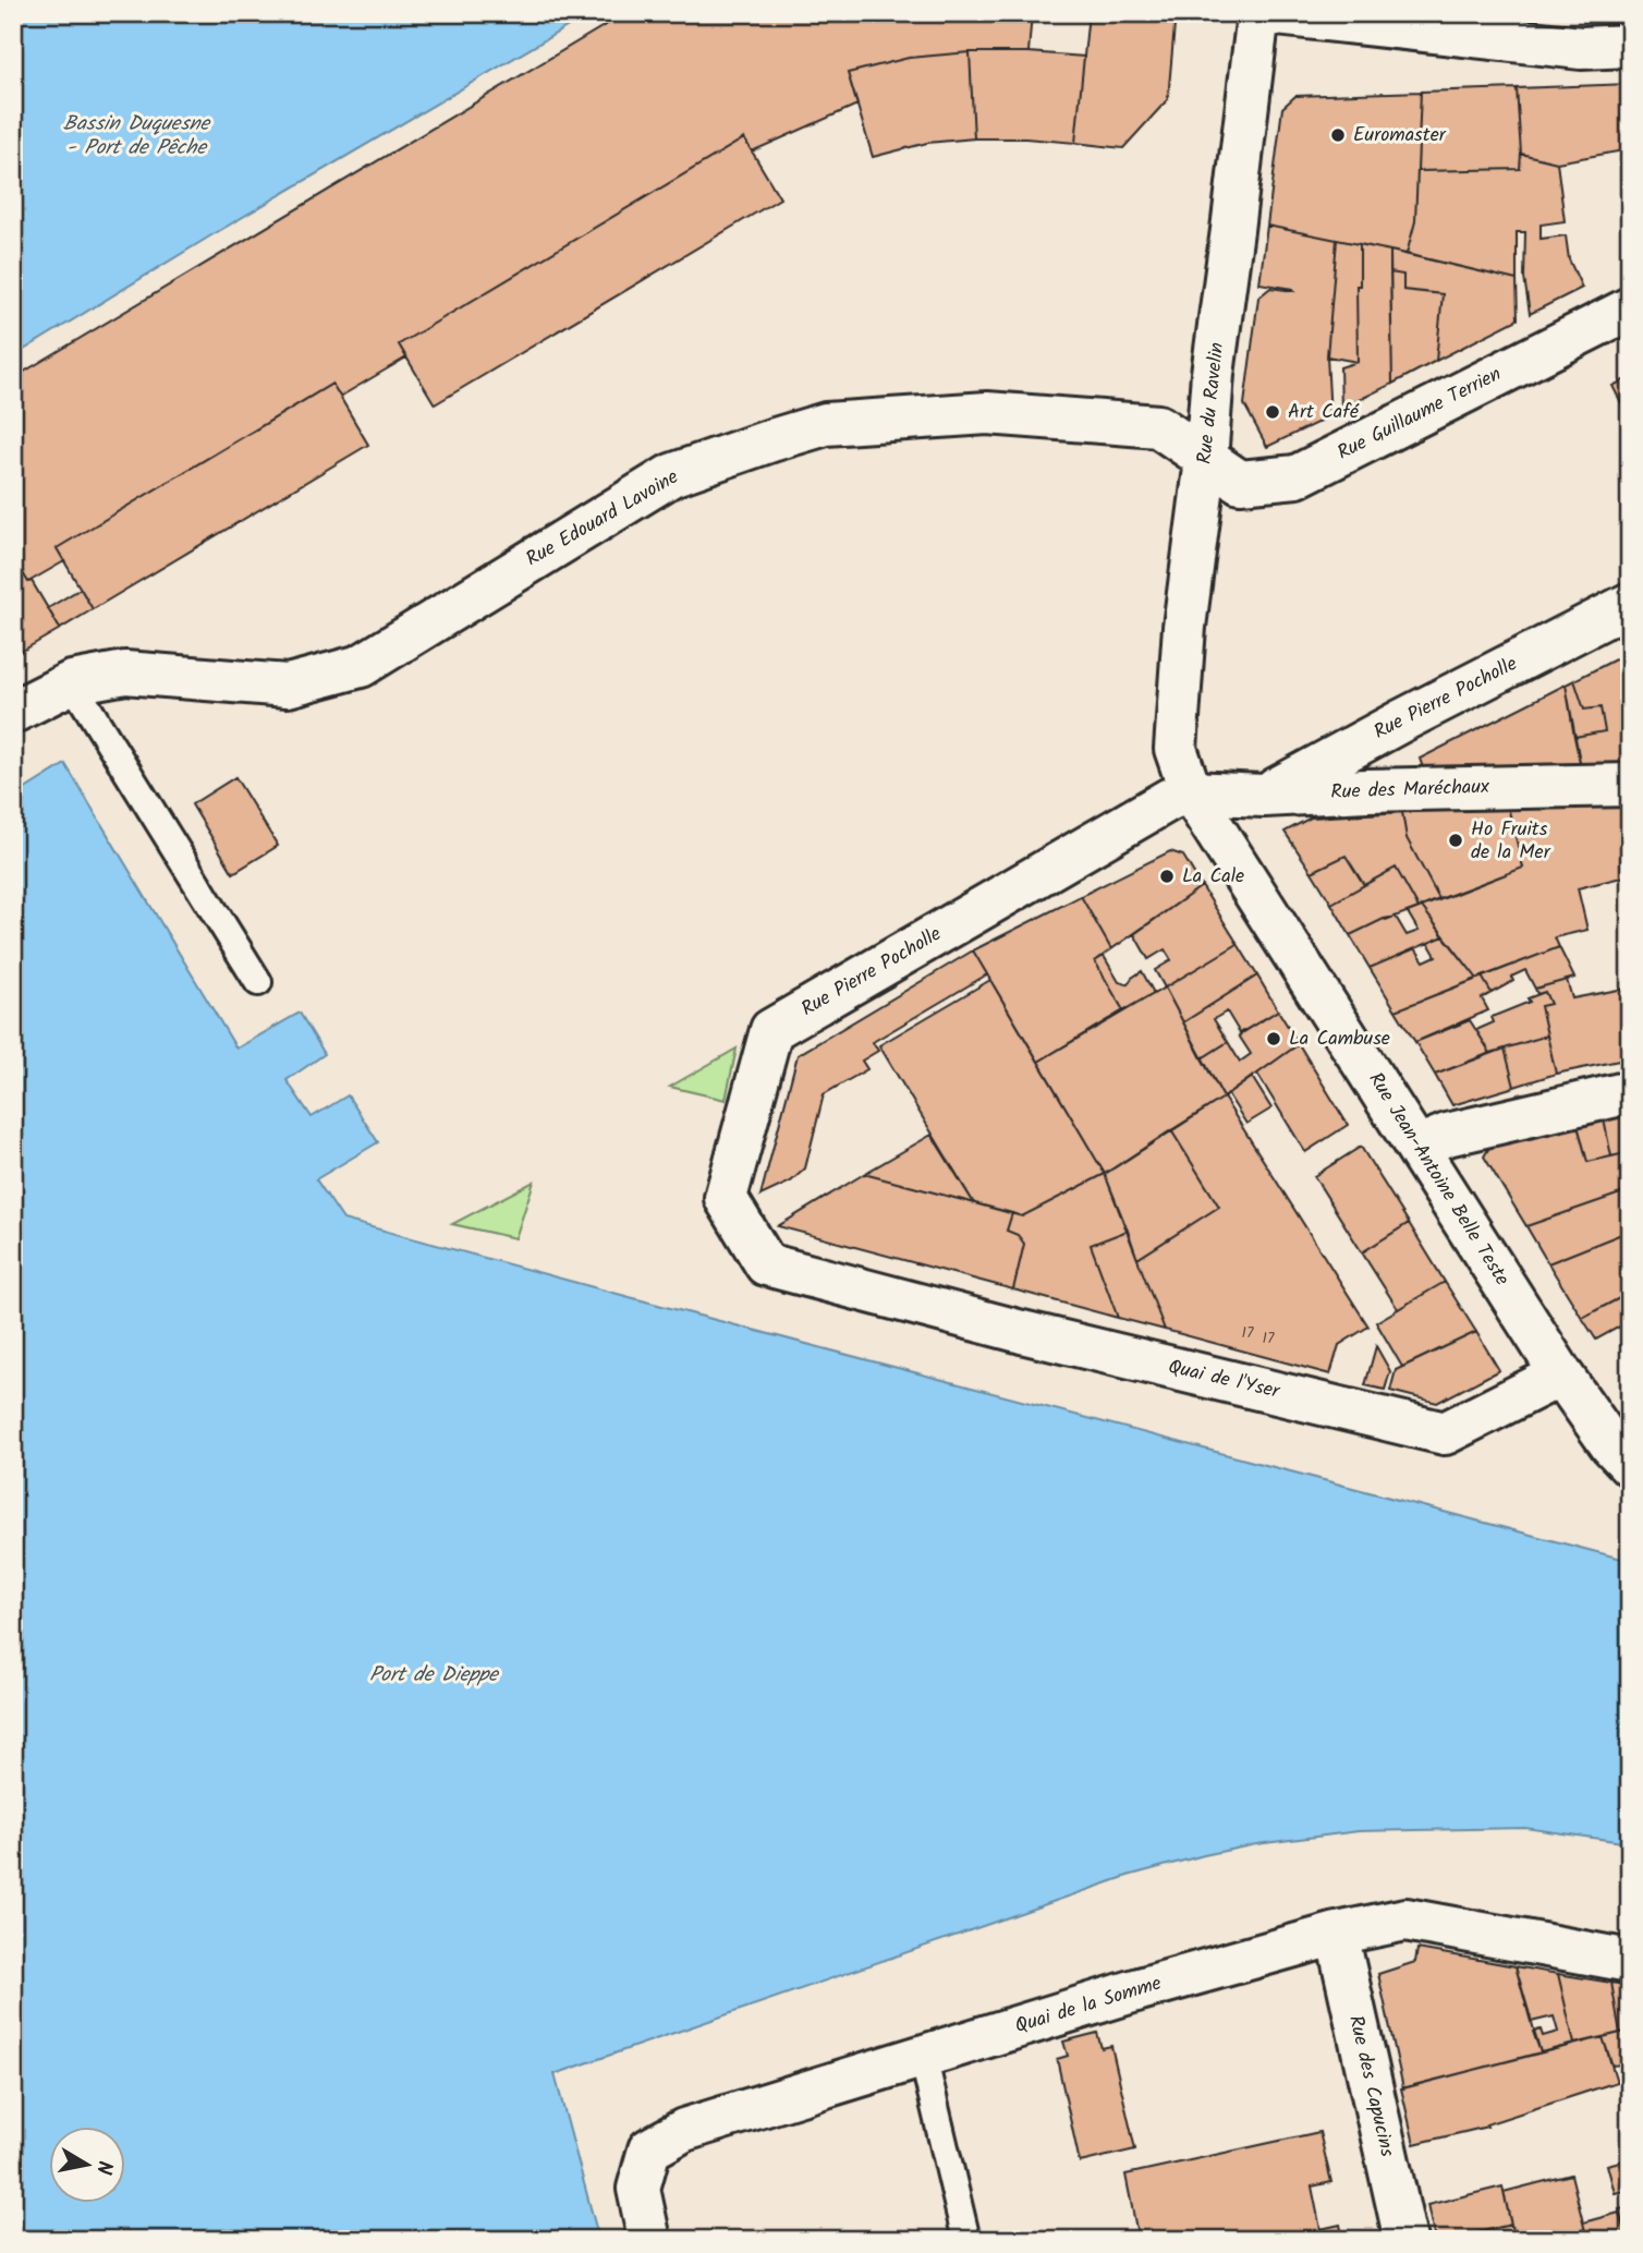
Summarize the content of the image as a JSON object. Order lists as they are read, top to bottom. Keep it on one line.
{"streets":{"street":["Rue du Ravelin","Rue Guillaume Terrien","Rue Edouard Lavoine","Rue Pierre Pocholle","Rue des Maréchaux","Rue Jean-Antoine Belle Teste","Quai de l'Yser","Quai de la Somme","Rue des Capucins"]},"crossings":[["Rue du Ravelin","Rue Guillaume Terrien"],["Rue du Ravelin","Rue Edouard Lavoine"],["Rue du Ravelin","Rue Pierre Pocholle"],["Rue du Ravelin","Rue des Maréchaux"],["Rue du Ravelin","Rue Jean-Antoine Belle Teste"],["Rue Guillaume Terrien","Rue Edouard Lavoine"],["Rue Pierre Pocholle","Rue des Maréchaux"],["Rue Pierre Pocholle","Rue Jean-Antoine Belle Teste"],["Rue Pierre Pocholle","Quai de l'Yser"],["Rue des Maréchaux","Rue Jean-Antoine Belle Teste"],["Rue Jean-Antoine Belle Teste","Quai de l'Yser"],["Quai de la Somme","Rue des Capucins"]],"water":["Bassin Duquesne - Port de Pêche","Port de Dieppe"],"places":["Euromaster","Art Café","Ho Fruits de la Mer","La Cale","La Cambuse"],"house_numbers":["17","17"],"north":"right"}
